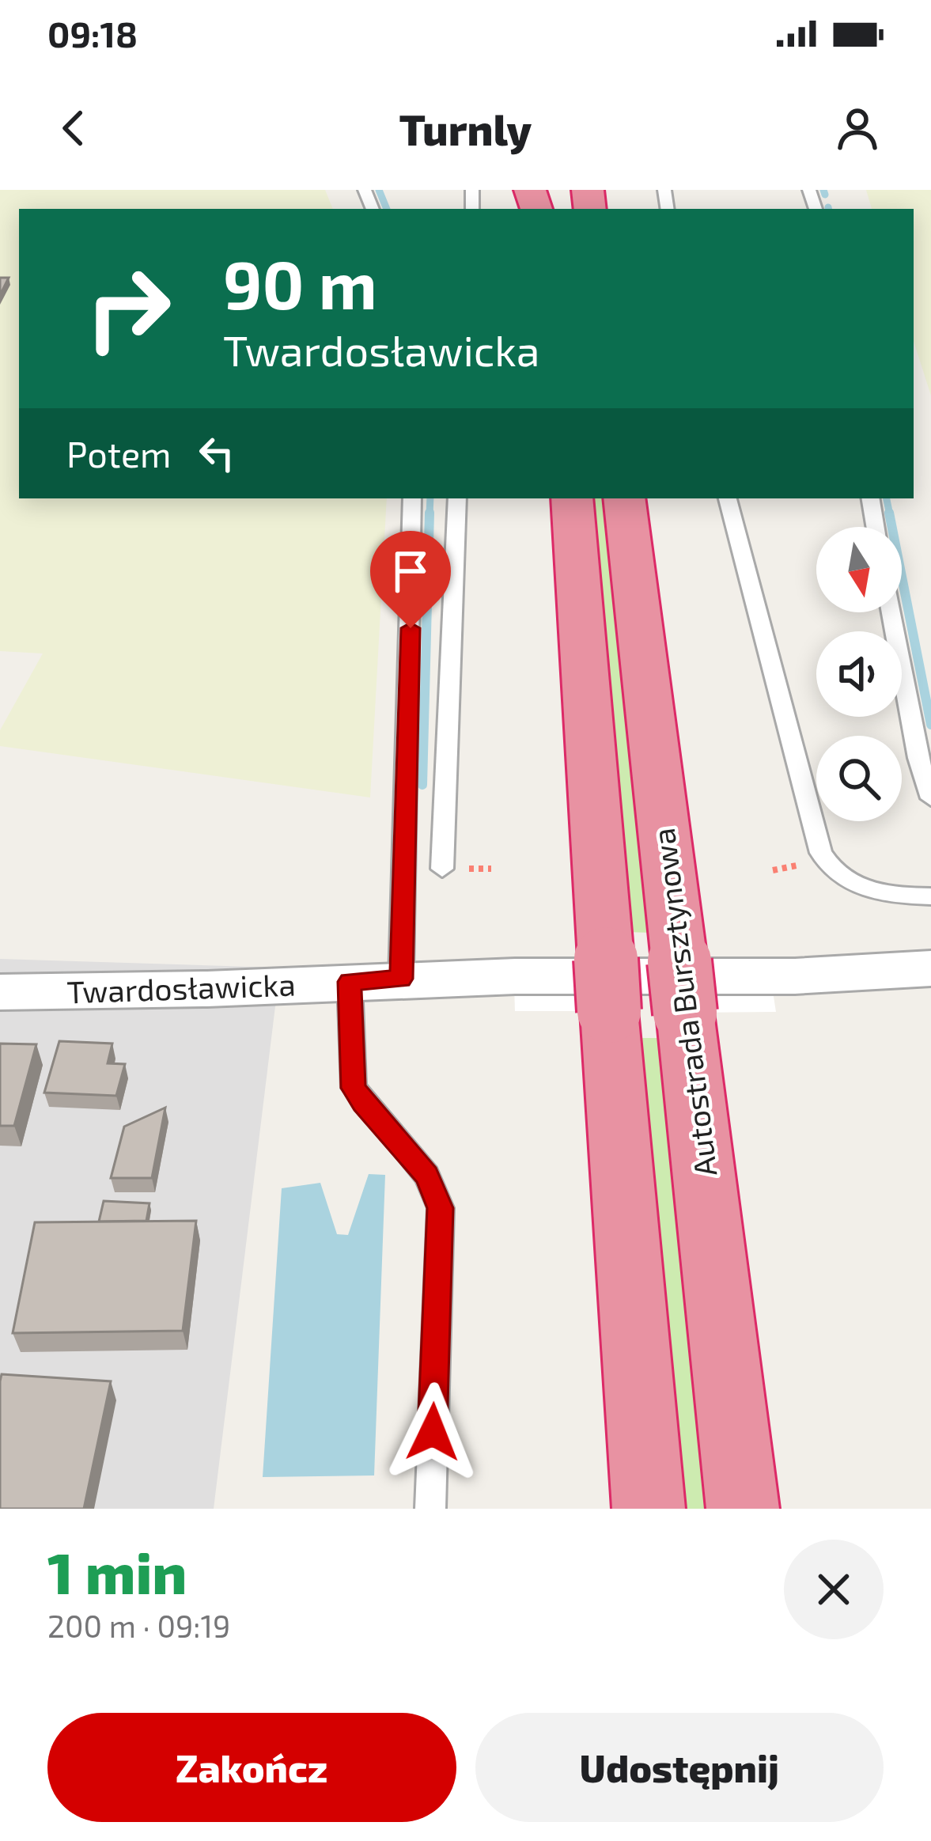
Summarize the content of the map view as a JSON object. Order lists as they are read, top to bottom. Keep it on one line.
{"streets":{"highway":["Autostrada Bursztynowa"],"street":["Twardosławicka"]},"north":"bottom","page":{"status":"09:18","header":"Turnly","turn":["90 m","Twardosławicka"],"then":"Potem","heading":["1 min","200 m · 09:19"],"buttons":["Zakończ","Udostępnij"]}}
